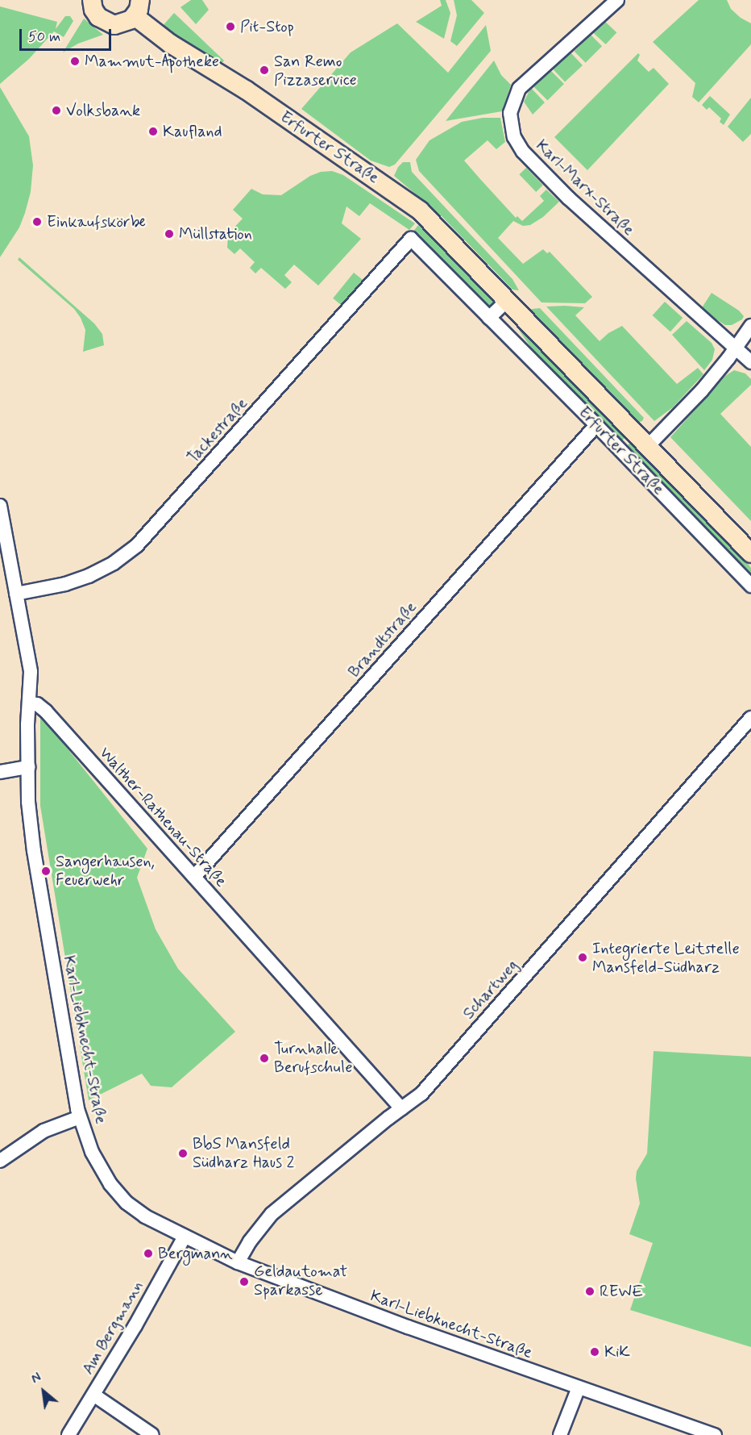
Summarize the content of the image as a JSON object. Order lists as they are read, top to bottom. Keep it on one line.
{"streets":{"main road":["Erfurter Straße"],"street":["Karl-Marx-Straße","Tackestraße","Brandtstraße","Walther-Rathenau-Straße","Schartweg","Karl-Liebknecht-Straße","Am Bergmann"]},"crossings":[["Erfurter Straße","Tackestraße"],["Erfurter Straße","Brandtstraße"],["Brandtstraße","Walther-Rathenau-Straße"],["Walther-Rathenau-Straße","Schartweg"],["Walther-Rathenau-Straße","Karl-Liebknecht-Straße"],["Schartweg","Karl-Liebknecht-Straße"],["Karl-Liebknecht-Straße","Am Bergmann"]],"places":["Pit-Stop","Mammut-Apotheke","San Remo Pizzaservice","Volksbank","Kaufland","Einkaufskörbe","Müllstation","Sangerhausen, Feuerwehr","Integrierte Leitstelle Mansfeld-Südharz","Turnhalle Berufschule","BbS Mansfeld Südharz Haus 2","Bergmann","Geldautomat Sparkasse","REWE","KiK"],"scale_bar":"50 m","north":"top left"}
